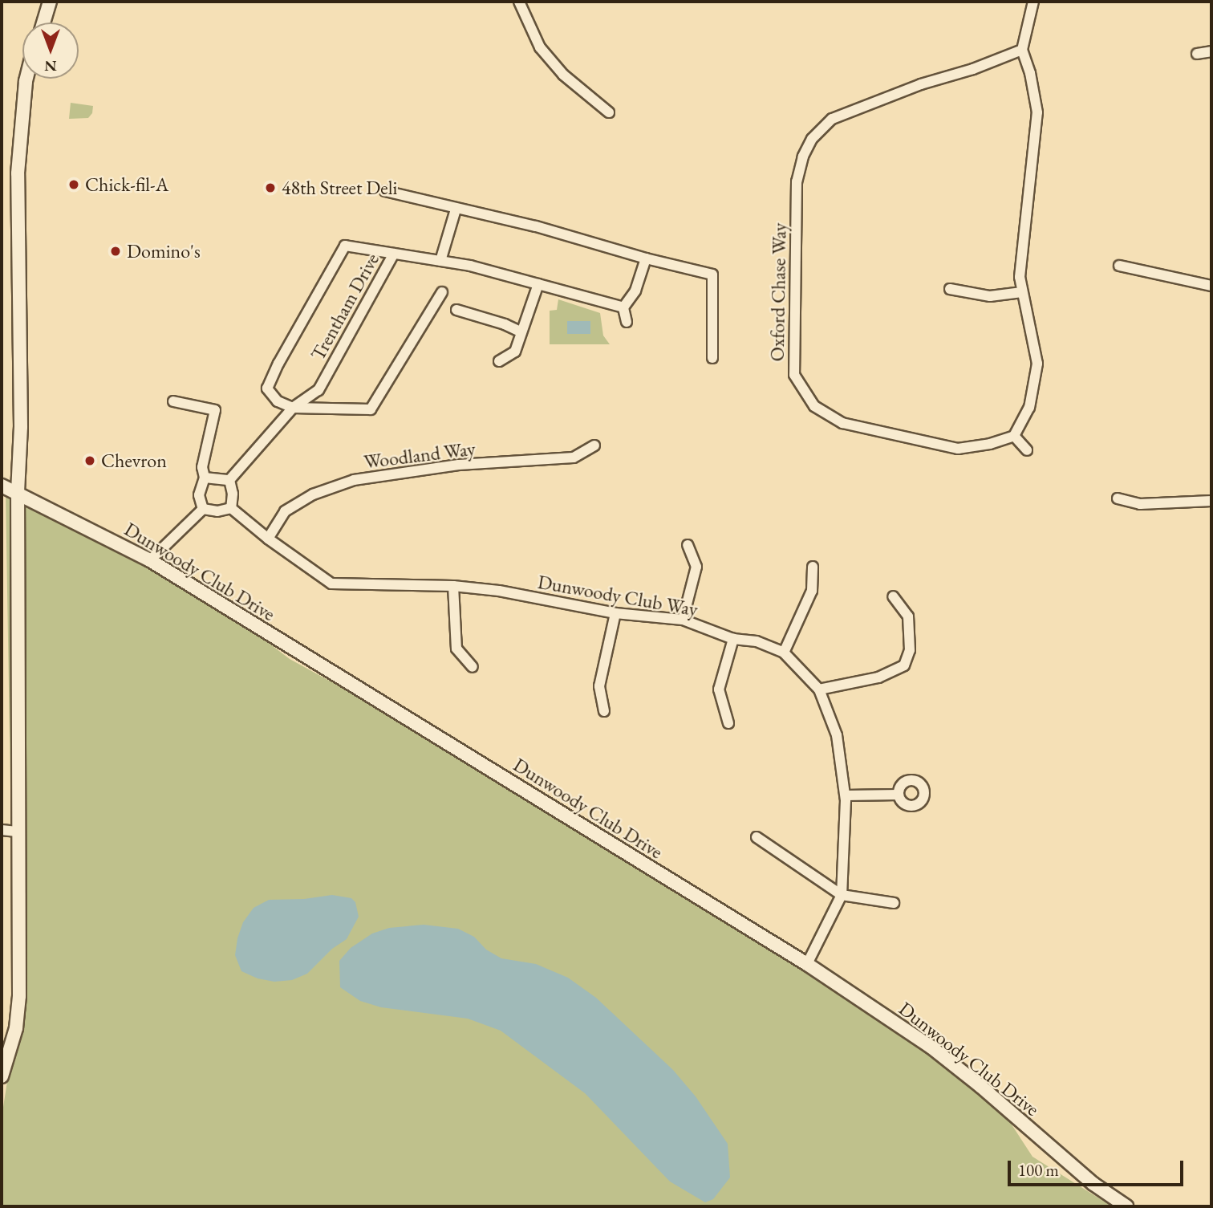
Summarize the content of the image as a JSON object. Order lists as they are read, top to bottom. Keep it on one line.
{"streets":{"street":["Oxford Chase Way","Trentham Drive","Woodland Way","Dunwoody Club Drive","Dunwoody Club Way"]},"crossings":[["Trentham Drive","Dunwoody Club Way"],["Woodland Way","Dunwoody Club Way"],["Dunwoody Club Drive","Dunwoody Club Way"]],"places":["Chick-fil-A","48th Street Deli","Domino's","Chevron"],"scale_bar":"100 m","north":"bottom"}
